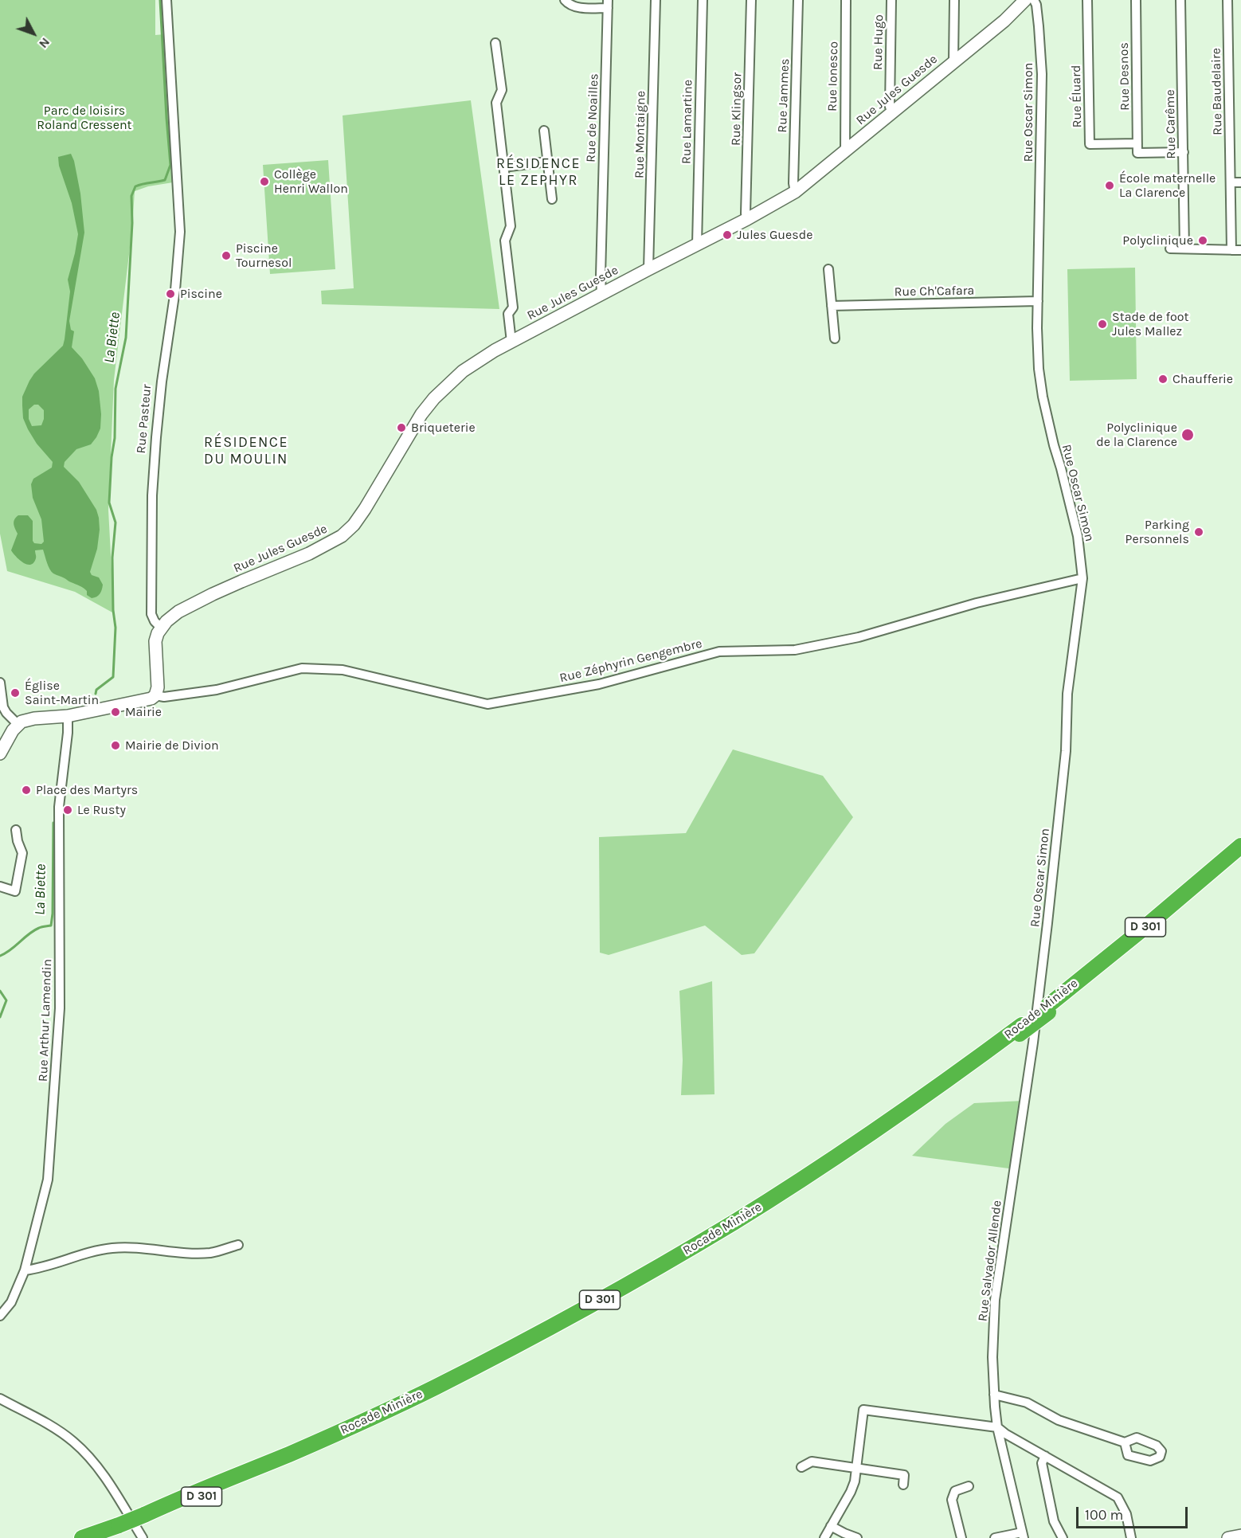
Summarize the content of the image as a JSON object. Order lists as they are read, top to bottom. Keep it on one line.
{"streets":{"highway":["D 301","Rocade Minière"],"main road":["Rue Jules Guesde"],"street":["Rue Hugo","Rue Ionesco","Rue Desnos","Rue Baudelaire","Rue Jammes","Rue Éluard","Rue Klingsor","Rue Oscar Simon","Rue de Noailles","Rue Lamartine","Rue Carême","Rue Montaigne","Rue Ch'Cafara","Rue Pasteur","Rue Zéphyrin Gengembre","Rue Arthur Lamendin","Rue Salvador Allende"]},"crossings":[["Rue Hugo","Rue Jules Guesde"],["Rue Ionesco","Rue Jules Guesde"],["Rue Desnos","Rue Éluard"],["Rue Desnos","Rue Carême"],["Rue Jules Guesde","Rue Jammes"],["Rue Jules Guesde","Rue Klingsor"],["Rue Jules Guesde","Rue de Noailles"],["Rue Jules Guesde","Rue Lamartine"],["Rue Jules Guesde","Rue Montaigne"],["Rue Jules Guesde","Rue Pasteur"],["Rue Oscar Simon","Rue Ch'Cafara"],["Rue Oscar Simon","Rue Zéphyrin Gengembre"],["Rue Oscar Simon","Rocade Minière"],["Rue Oscar Simon","Rue Salvador Allende"],["Rocade Minière","Rue Salvador Allende"]],"districts":["RÉSIDENCE LE ZEPHYR","RÉSIDENCE DU MOULIN"],"water":["La Biette"],"parks":["Parc de loisirs Roland Cressent"],"places":["Collège Henri Wallon","École maternelle La Clarence","Jules Guesde","Polyclinique","Piscine Tournesol","Piscine","Stade de foot Jules Mallez","Chaufferie","Briqueterie","Polyclinique de la Clarence","Parking Personnels","Église Saint-Martin","Mairie","Mairie de Divion","Place des Martyrs","Le Rusty"],"scale_bar":"100 m","north":"bottom right"}
